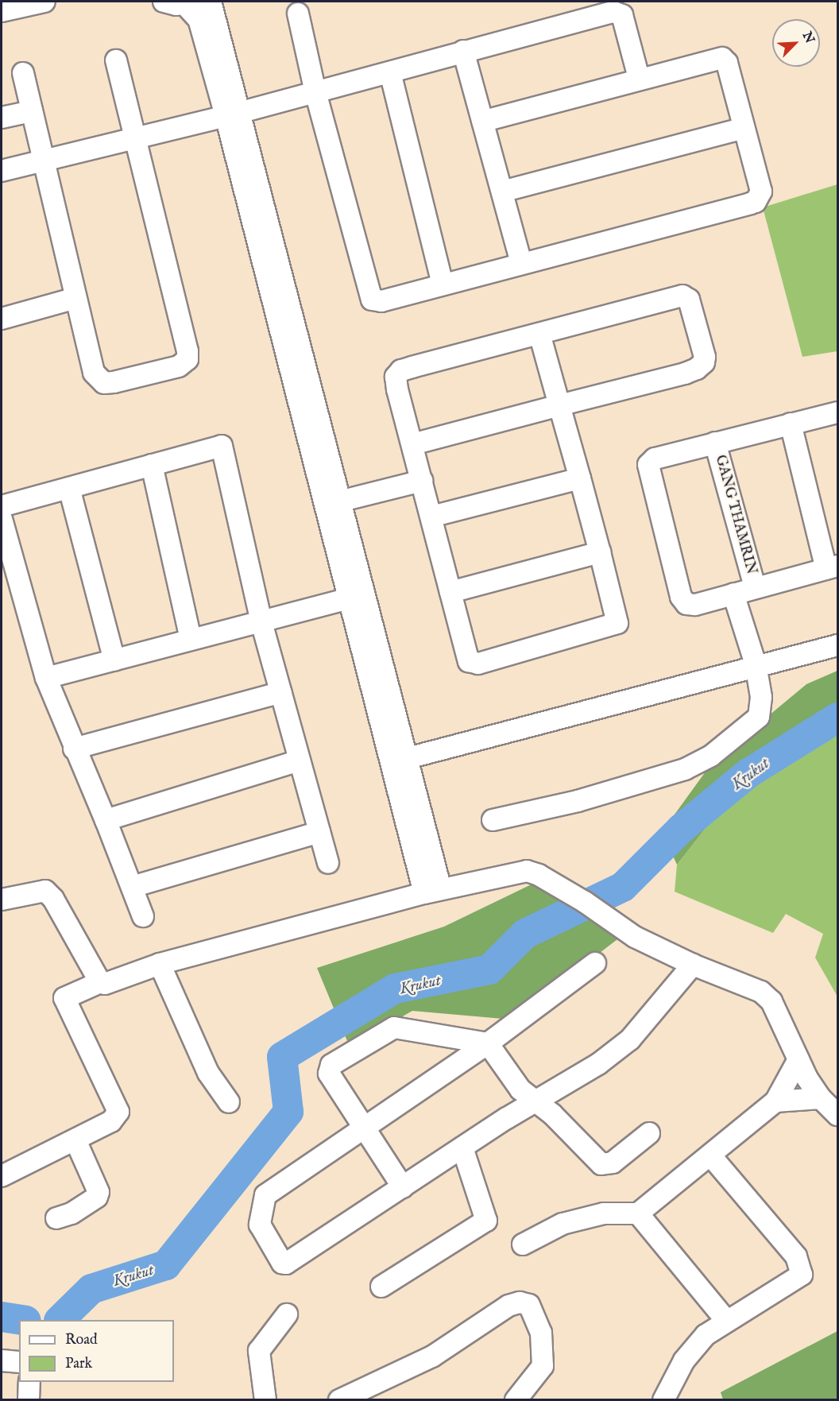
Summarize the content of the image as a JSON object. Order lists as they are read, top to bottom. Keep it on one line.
{"streets":{"street":["GANG THAMRIN"]},"water":["Krukut"],"legend":["Road","Park"],"north":"top right"}
